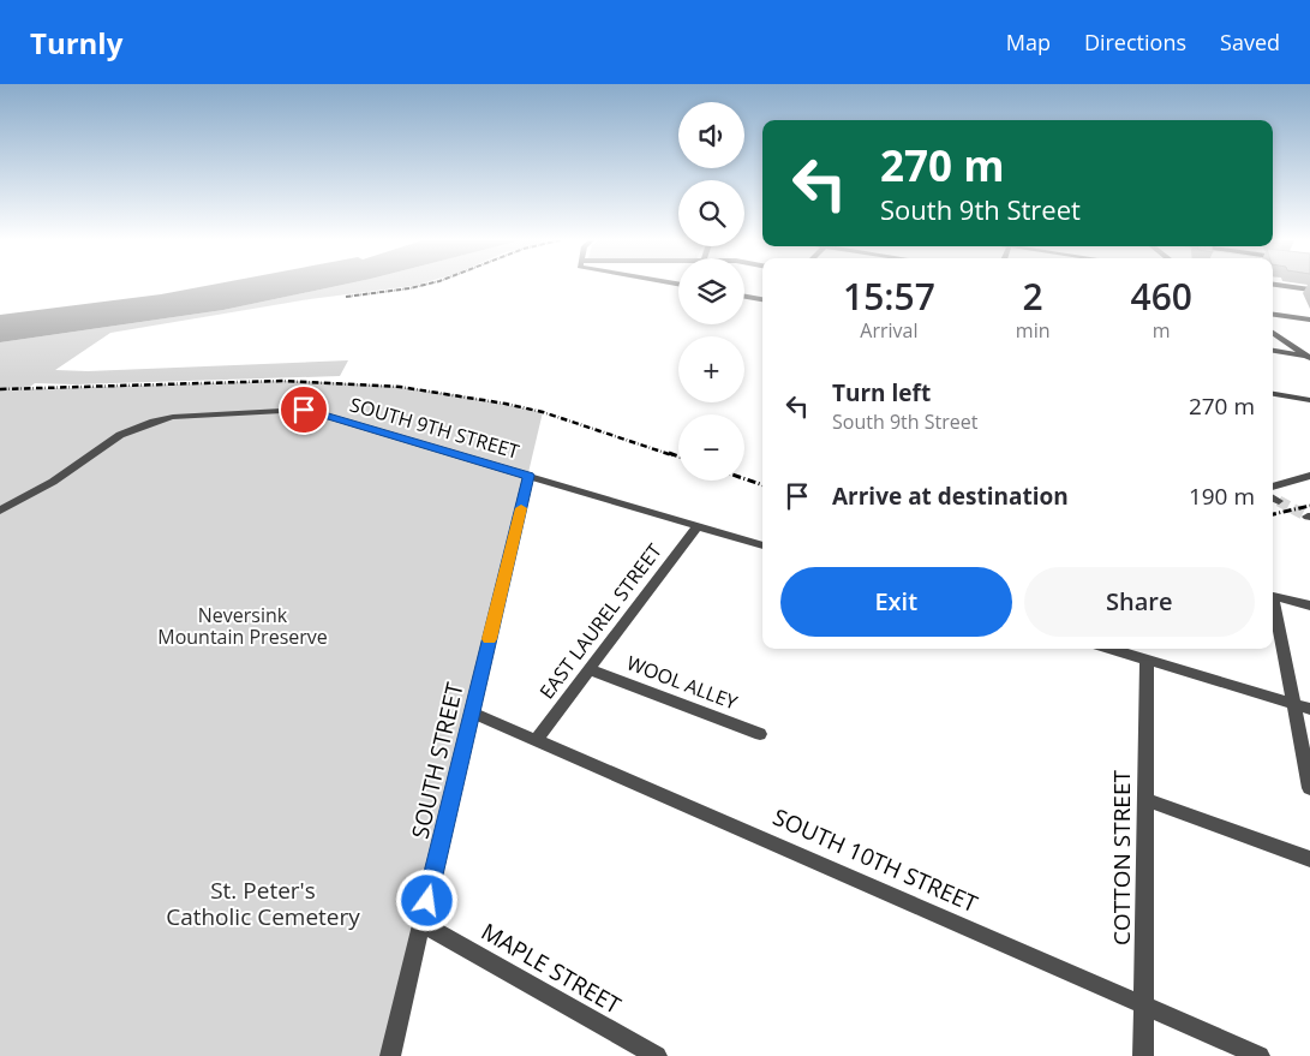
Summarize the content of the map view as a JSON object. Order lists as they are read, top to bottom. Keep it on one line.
{"streets":{"street":["SOUTH 9TH STREET","EAST LAUREL STREET","WOOL ALLEY","SOUTH STREET","COTTON STREET","SOUTH 10TH STREET","MAPLE STREET"]},"crossings":[["SOUTH 9TH STREET","EAST LAUREL STREET"],["SOUTH 9TH STREET","SOUTH STREET"],["EAST LAUREL STREET","WOOL ALLEY"],["EAST LAUREL STREET","SOUTH 10TH STREET"],["SOUTH STREET","SOUTH 10TH STREET"],["SOUTH STREET","MAPLE STREET"],["COTTON STREET","SOUTH 10TH STREET"]],"parks":["Neversink Mountain Preserve","St. Peter's Catholic Cemetery"],"page":{"header":"Turnly","nav":["Map","Directions","Saved"],"map_buttons":["+","−"],"turn":["270 m","South 9th Street"],"eta":["15:57","Arrival","2","min","460","m"],"list":[{"name":"Turn left","note":"South 9th Street","value":"270 m"},{"name":"Arrive at destination","value":"190 m"}],"buttons":["Exit","Share"]}}
